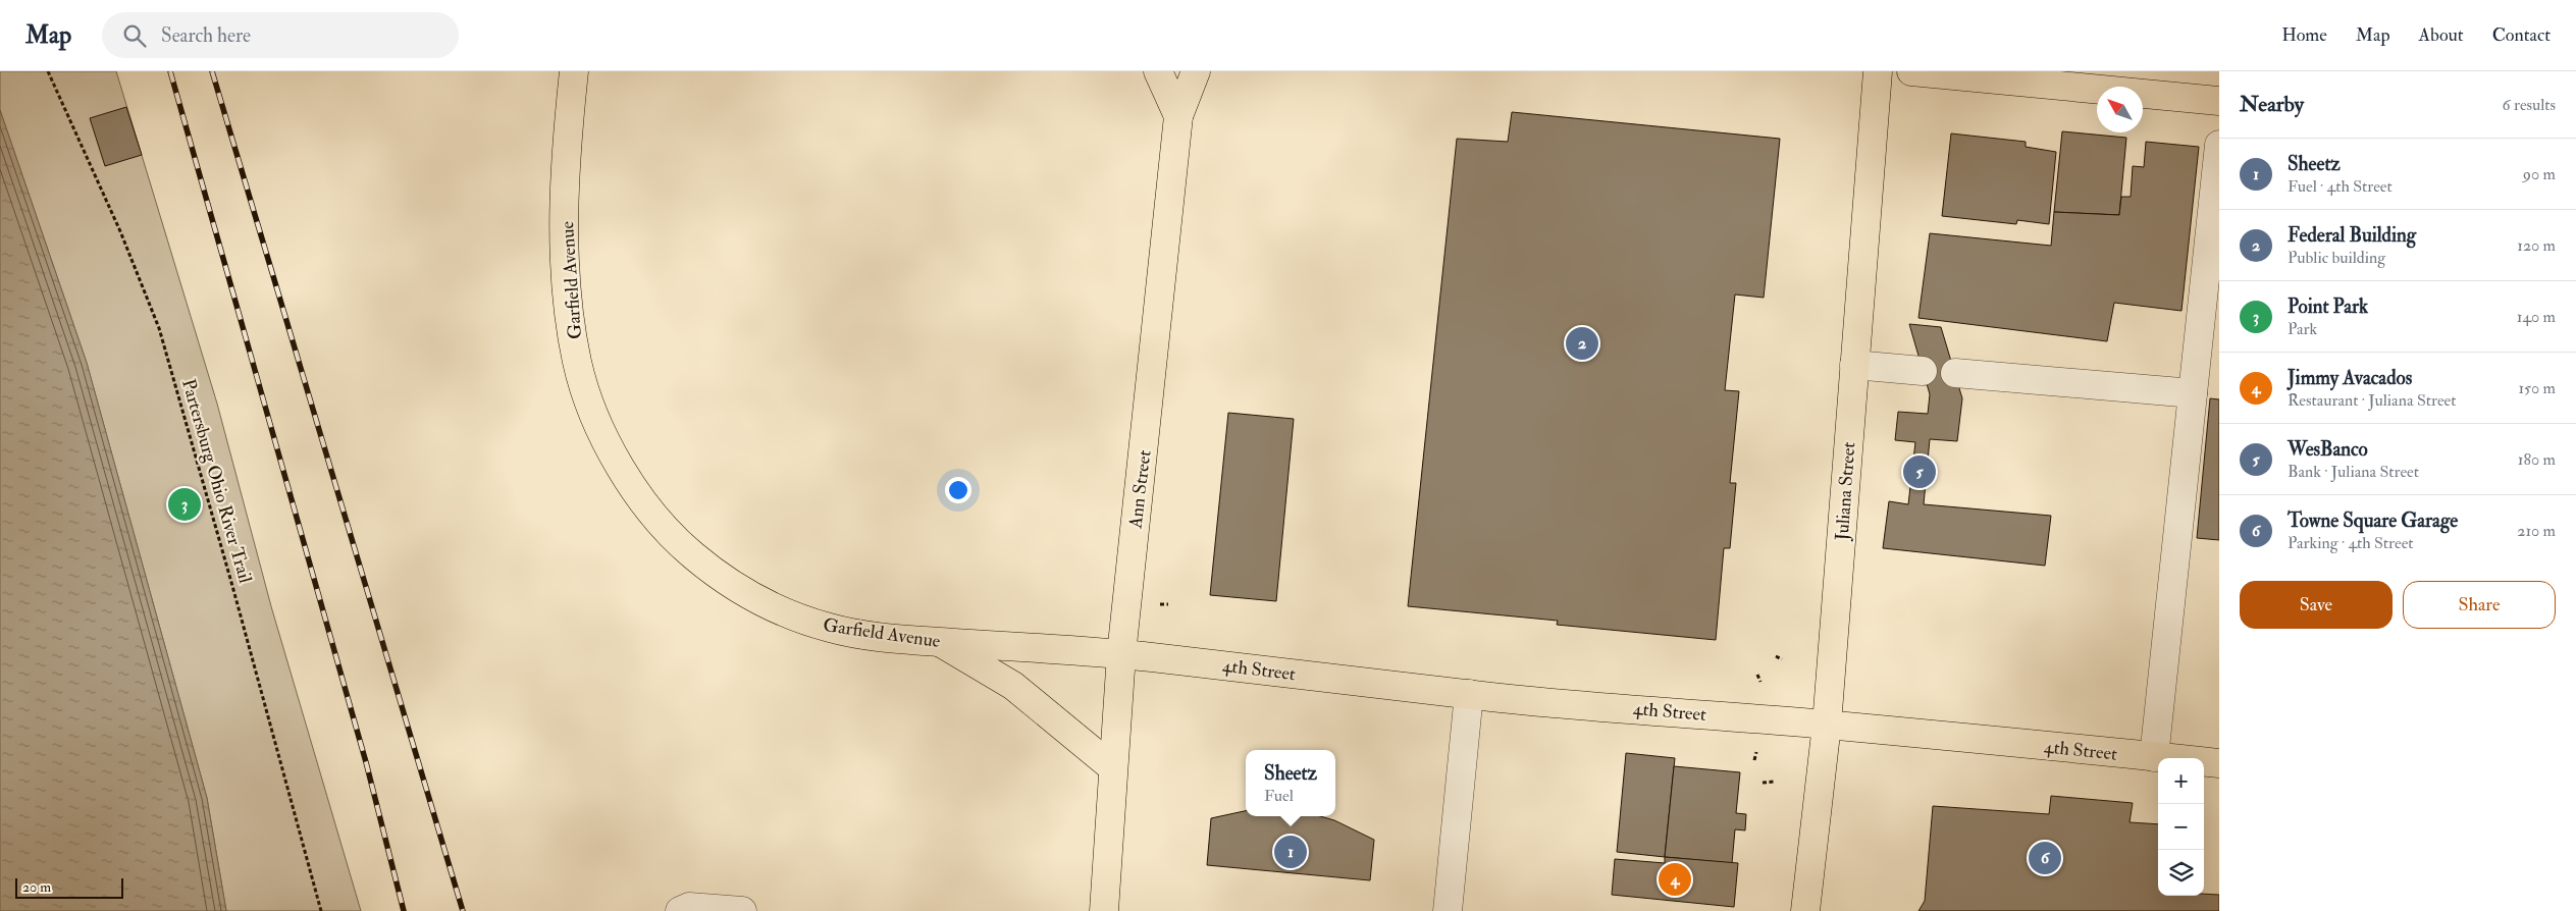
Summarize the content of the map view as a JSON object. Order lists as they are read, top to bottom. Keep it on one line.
{"streets":{"main road":["Garfield Avenue","Ann Street","Juliana Street","4th Street"],"path":["Partersburg Ohio River Trail"]},"crossings":[["Garfield Avenue","Ann Street"],["Garfield Avenue","4th Street"],["Ann Street","4th Street"],["Juliana Street","4th Street"]],"scale_bar":"20 m","north":"top left","page":{"header":"Map","search":"Search here","nav":["Home","Map","About","Contact"],"heading":["Nearby","6 results"],"list":[{"mark":"1","name":"Sheetz","note":"Fuel · 4th Street","value":"90 m"},{"mark":"2","name":"Federal Building","note":"Public building","value":"120 m"},{"mark":"3","name":"Point Park","note":"Park","value":"140 m"},{"mark":"4","name":"Jimmy Avacados","note":"Restaurant · Juliana Street","value":"150 m"},{"mark":"5","name":"WesBanco","note":"Bank · Juliana Street","value":"180 m"},{"mark":"6","name":"Towne Square Garage","note":"Parking · 4th Street","value":"210 m"}],"pins":["2","5","3","1","6","4"],"buttons":["Save","Share"],"popup":["Sheetz","Fuel"],"map_buttons":["+","−"],"scale":"20 m"}}
